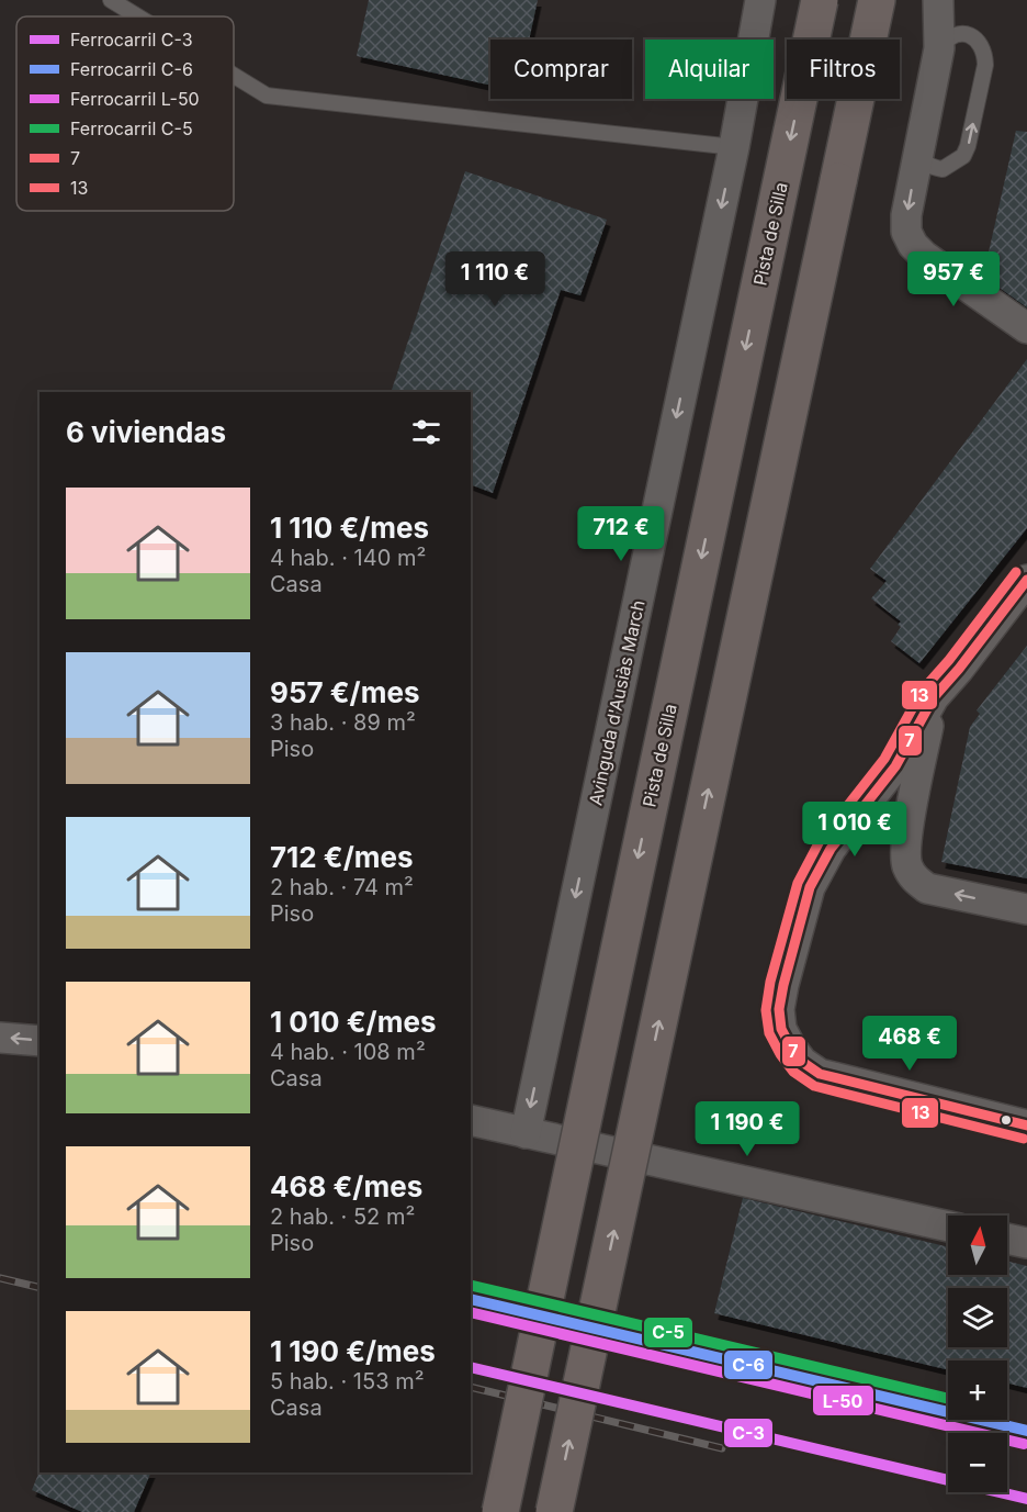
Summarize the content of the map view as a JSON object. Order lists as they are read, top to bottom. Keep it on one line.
{"streets":{"highway":["Pista de Silla"],"street":["Avinguda d'Ausiàs March"]},"one_way":["Avinguda d'Ausiàs March"],"lines":["transit line 13","transit line 7","rail line C-5","rail line C-6","rail line L-50","rail line C-3"],"legend":["Ferrocarril C-3","Ferrocarril C-6","Ferrocarril L-50","Ferrocarril C-5","7","13"],"north":"top","page":{"chip":["Comprar","Alquilar","Filtros"],"price":["1 110 €","957 €","712 €","1 010 €","468 €","1 190 €"],"heading":"6 viviendas","list":[{"name":"1 110 €/mes","note":"4 hab. · 140 m² · Casa"},{"name":"957 €/mes","note":"3 hab. · 89 m² · Piso"},{"name":"712 €/mes","note":"2 hab. · 74 m² · Piso"},{"name":"1 010 €/mes","note":"4 hab. · 108 m² · Casa"},{"name":"468 €/mes","note":"2 hab. · 52 m² · Piso"},{"name":"1 190 €/mes","note":"5 hab. · 153 m² · Casa"}],"map_buttons":["+","−"]}}
